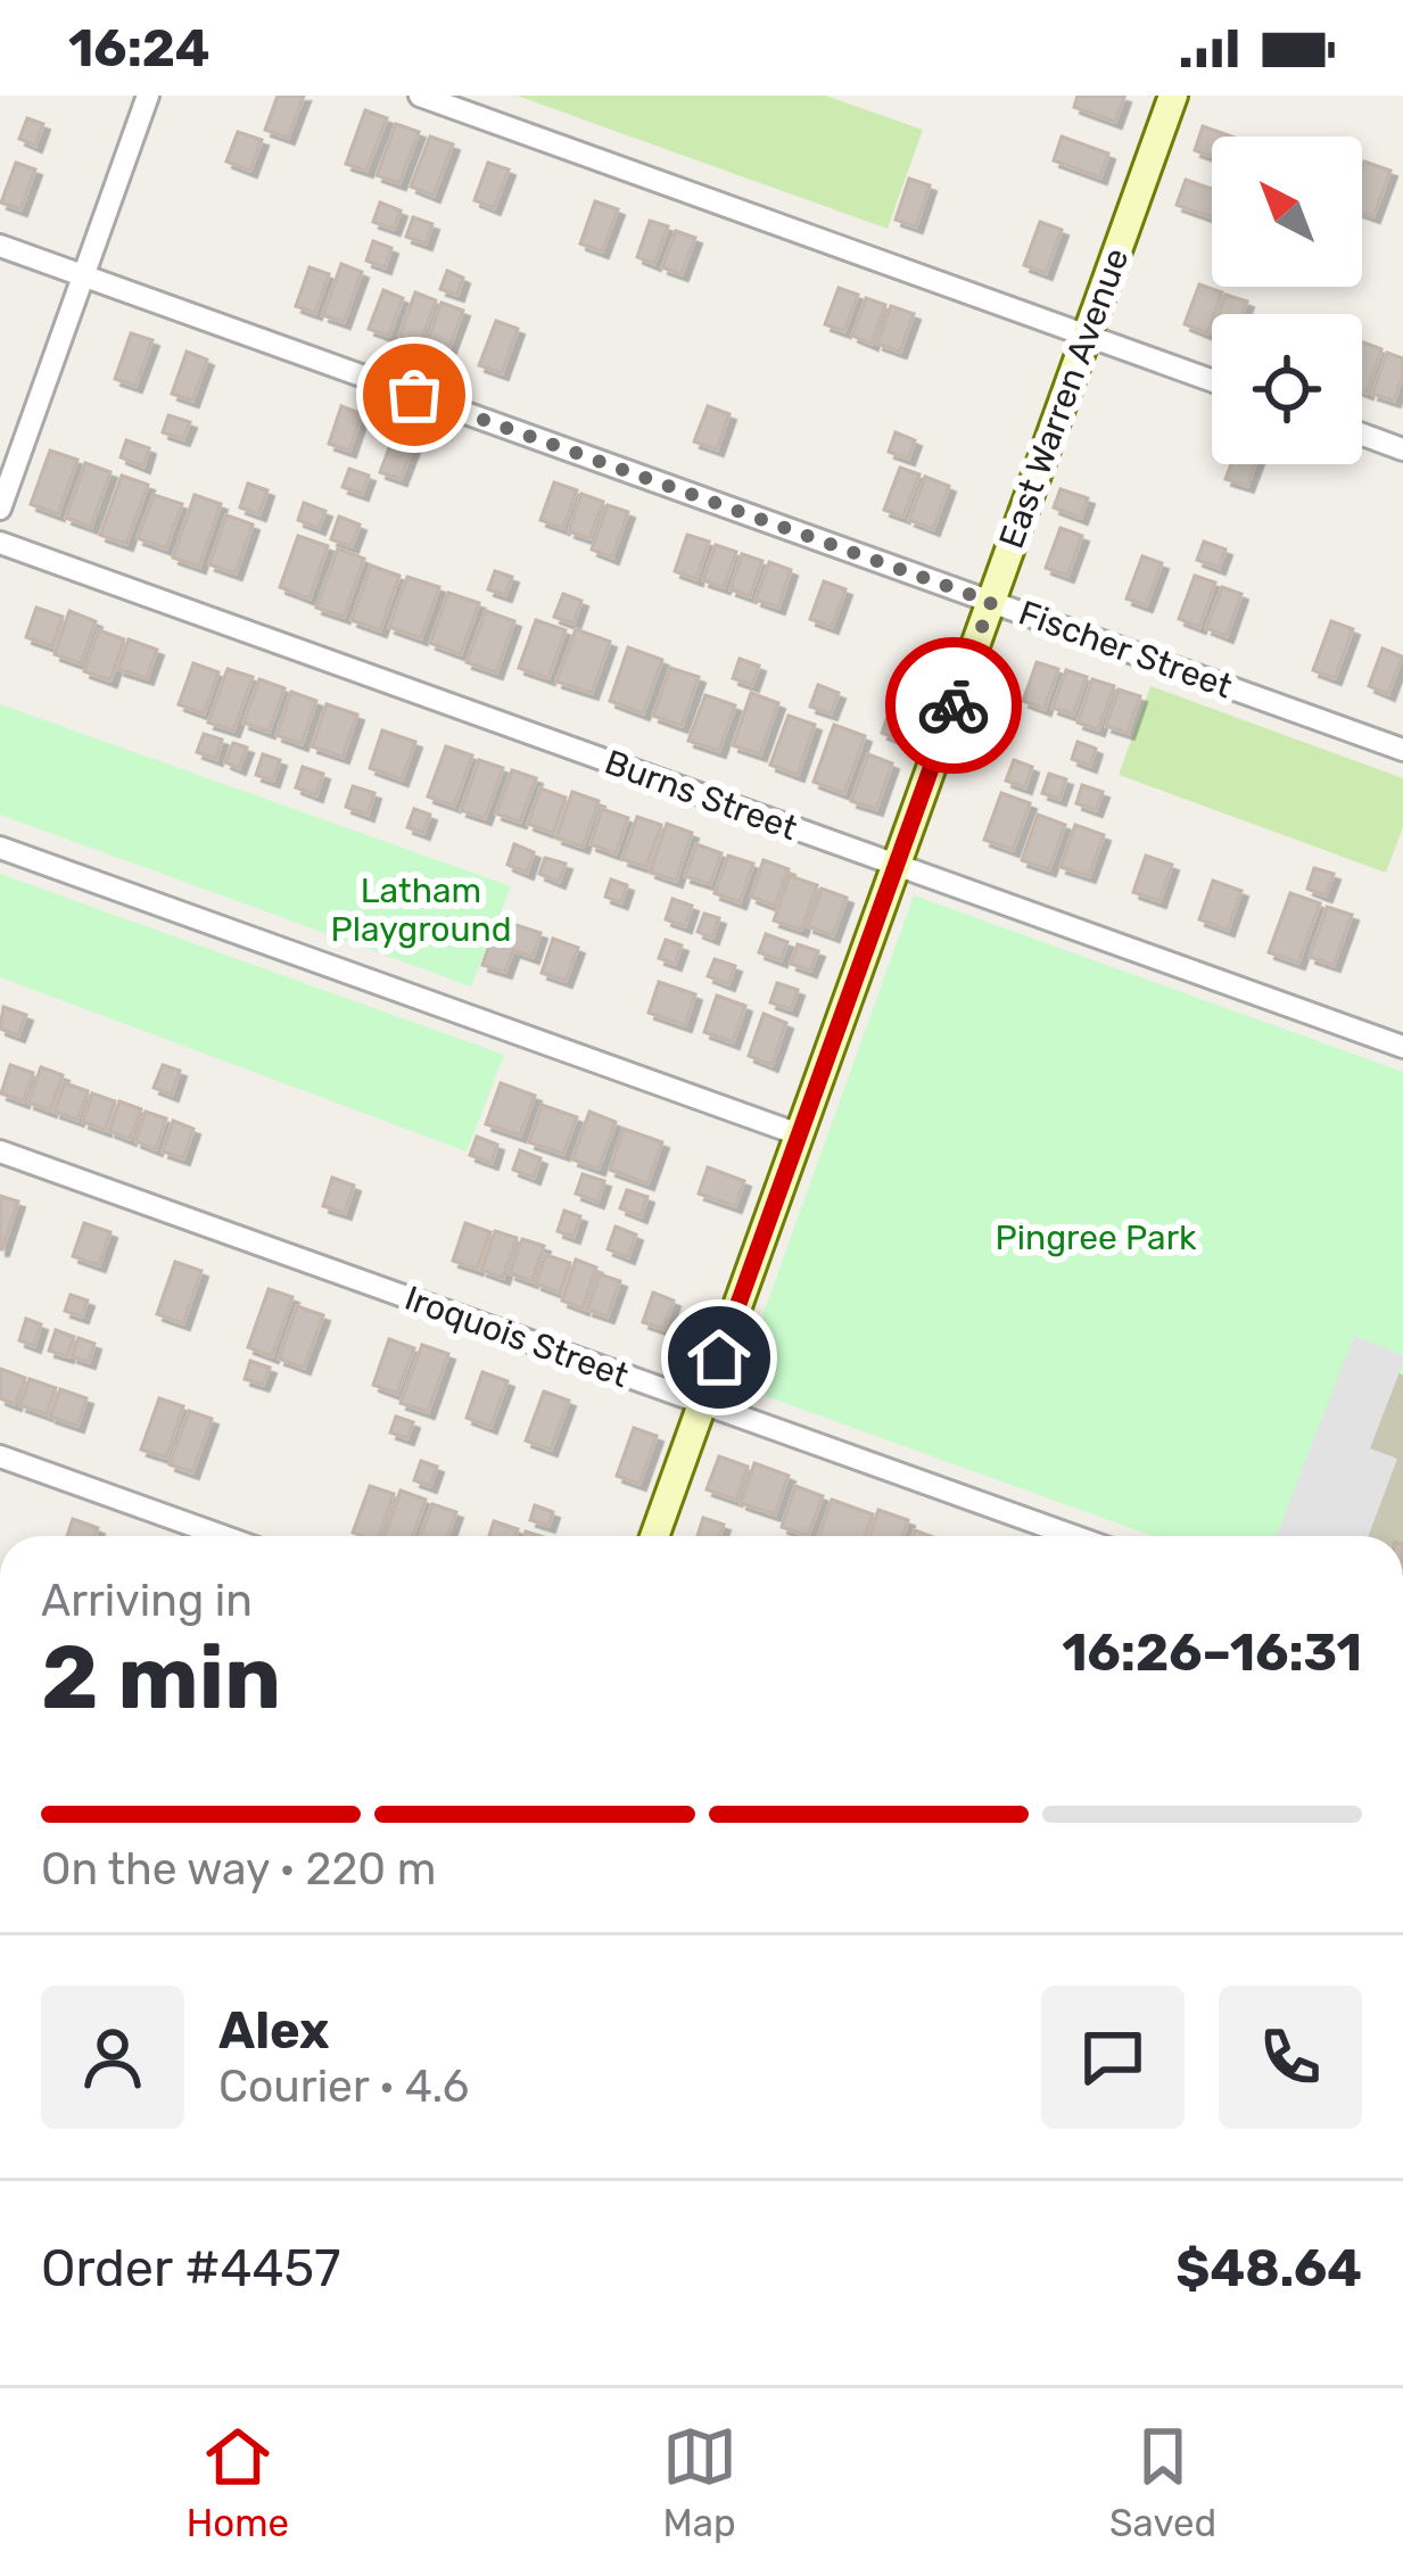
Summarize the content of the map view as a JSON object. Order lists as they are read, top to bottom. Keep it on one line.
{"streets":{"main road":["East Warren Avenue"],"street":["Fischer Street","Burns Street","Iroquois Street"]},"crossings":[["East Warren Avenue","Fischer Street"],["East Warren Avenue","Burns Street"],["East Warren Avenue","Iroquois Street"]],"parks":["Latham Playground","Pingree Park"],"north":"top left","page":{"status":"16:24","heading":["2 min","Arriving in","16:26–16:31"],"panel":["Alex","Courier · 4.6","Order #4457","$48.64"],"bar":"On the way · 220 m","tabs":["Home","Map","Saved"]}}
